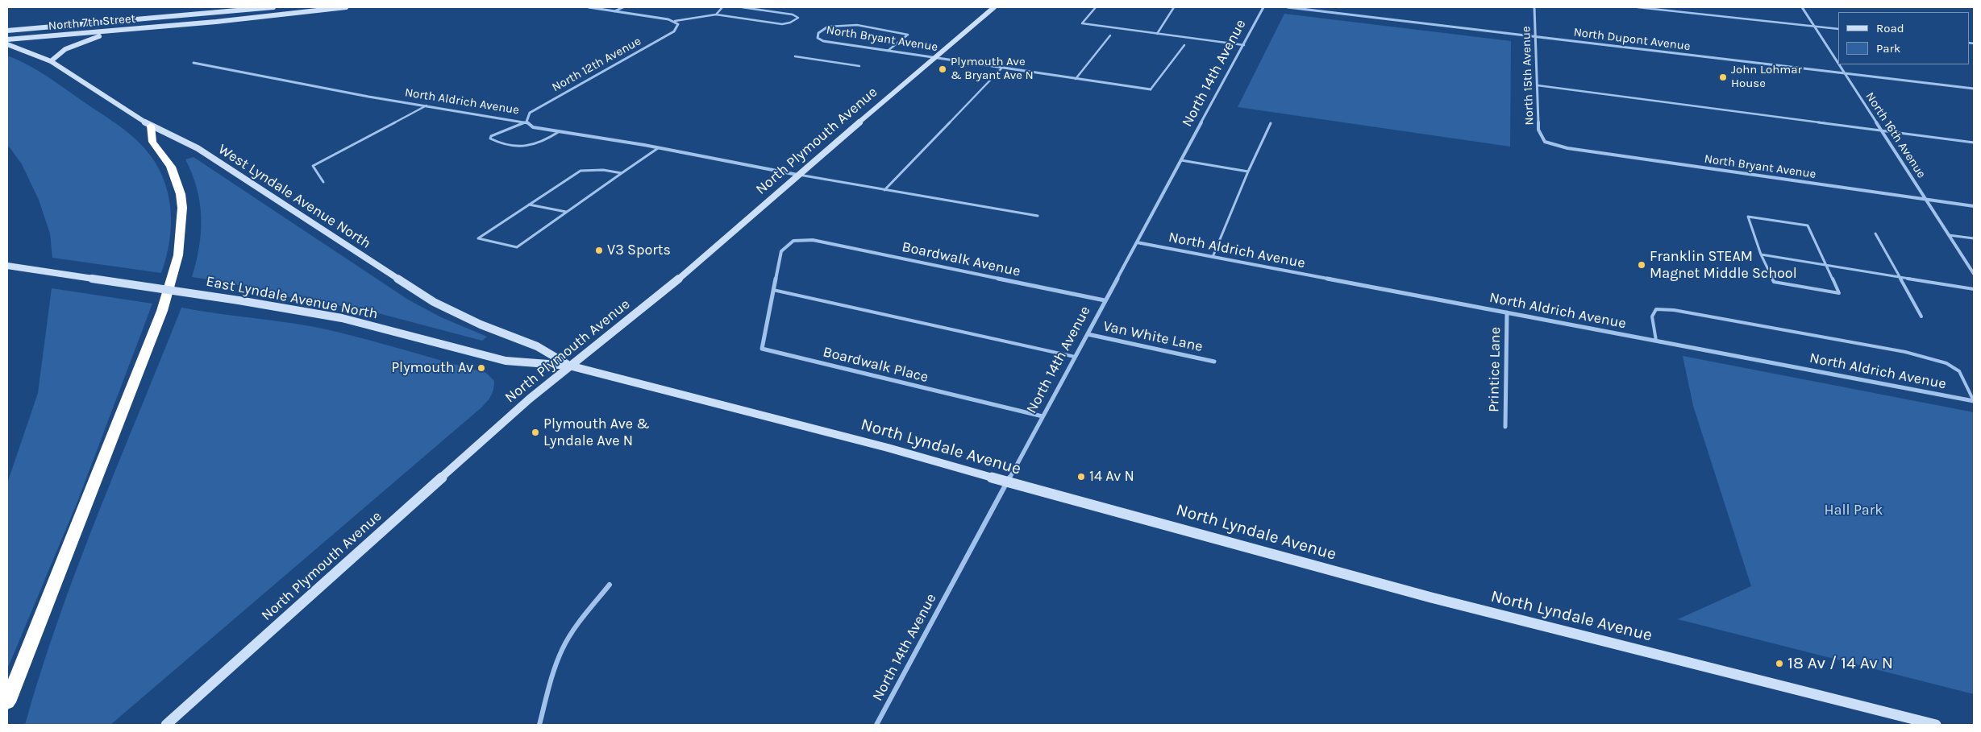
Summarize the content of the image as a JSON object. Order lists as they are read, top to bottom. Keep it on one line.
{"streets":{"main road":["North 7th Street","North Plymouth Avenue","West Lyndale Avenue North","East Lyndale Avenue North","North Lyndale Avenue"],"street":["North Bryant Avenue","North Dupont Avenue","North 12th Avenue","North 14th Avenue","North 15th Avenue","North Aldrich Avenue","North 16th Avenue","Boardwalk Avenue","Van White Lane","Boardwalk Place","Printice Lane"]},"crossings":[["North Bryant Avenue","North 15th Avenue"],["North Bryant Avenue","North 16th Avenue"],["North Bryant Avenue","North Plymouth Avenue"],["North Dupont Avenue","North 15th Avenue"],["North Dupont Avenue","North 16th Avenue"],["North 12th Avenue","North Aldrich Avenue"],["North 14th Avenue","North Aldrich Avenue"],["North 14th Avenue","Boardwalk Avenue"],["North 14th Avenue","Van White Lane"],["North 14th Avenue","Boardwalk Place"],["North 14th Avenue","North Lyndale Avenue"],["North Aldrich Avenue","North Plymouth Avenue"],["North Aldrich Avenue","Printice Lane"],["North Plymouth Avenue","West Lyndale Avenue North"],["North Plymouth Avenue","East Lyndale Avenue North"],["North Plymouth Avenue","North Lyndale Avenue"],["West Lyndale Avenue North","East Lyndale Avenue North"],["West Lyndale Avenue North","North Lyndale Avenue"],["Boardwalk Avenue","Boardwalk Place"],["East Lyndale Avenue North","North Lyndale Avenue"]],"parks":["Hall Park"],"places":["Plymouth Ave & Bryant Ave N","John Lohmar House","V3 Sports","Franklin STEAM Magnet Middle School","Plymouth Av","Plymouth Ave & Lyndale Ave N","14 Av N","18 Av / 14 Av N"],"legend":["Road","Park"]}
